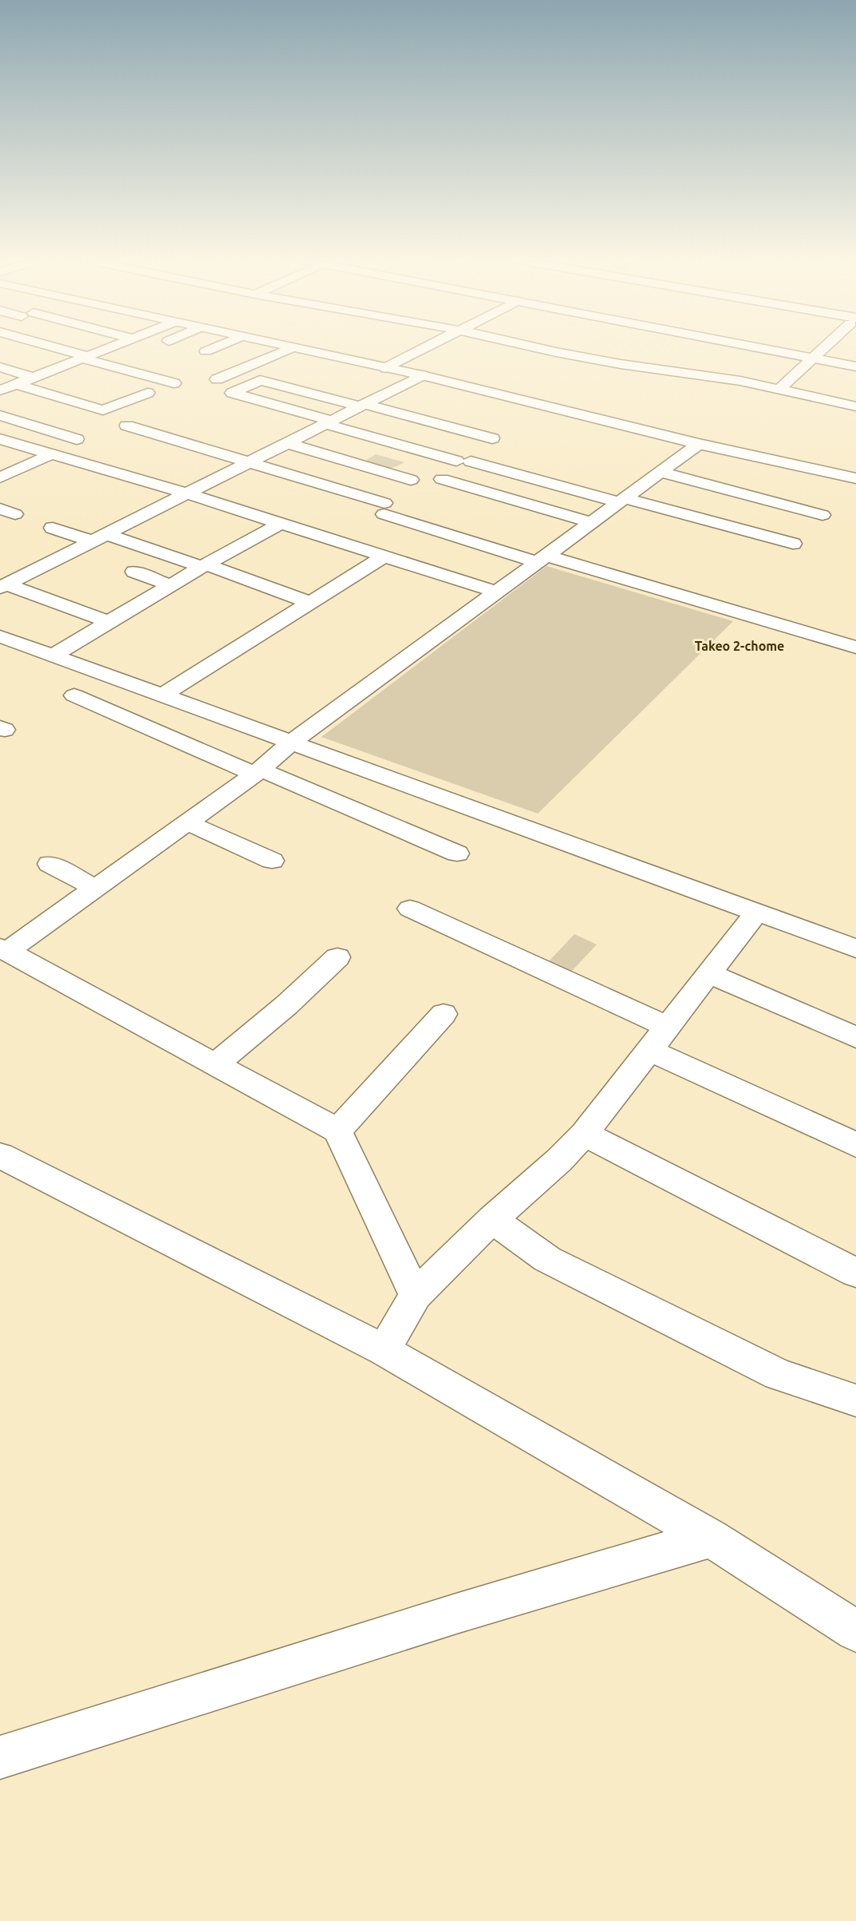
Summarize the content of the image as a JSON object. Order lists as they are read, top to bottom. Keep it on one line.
{"districts":["Takeo 2-chome"]}
